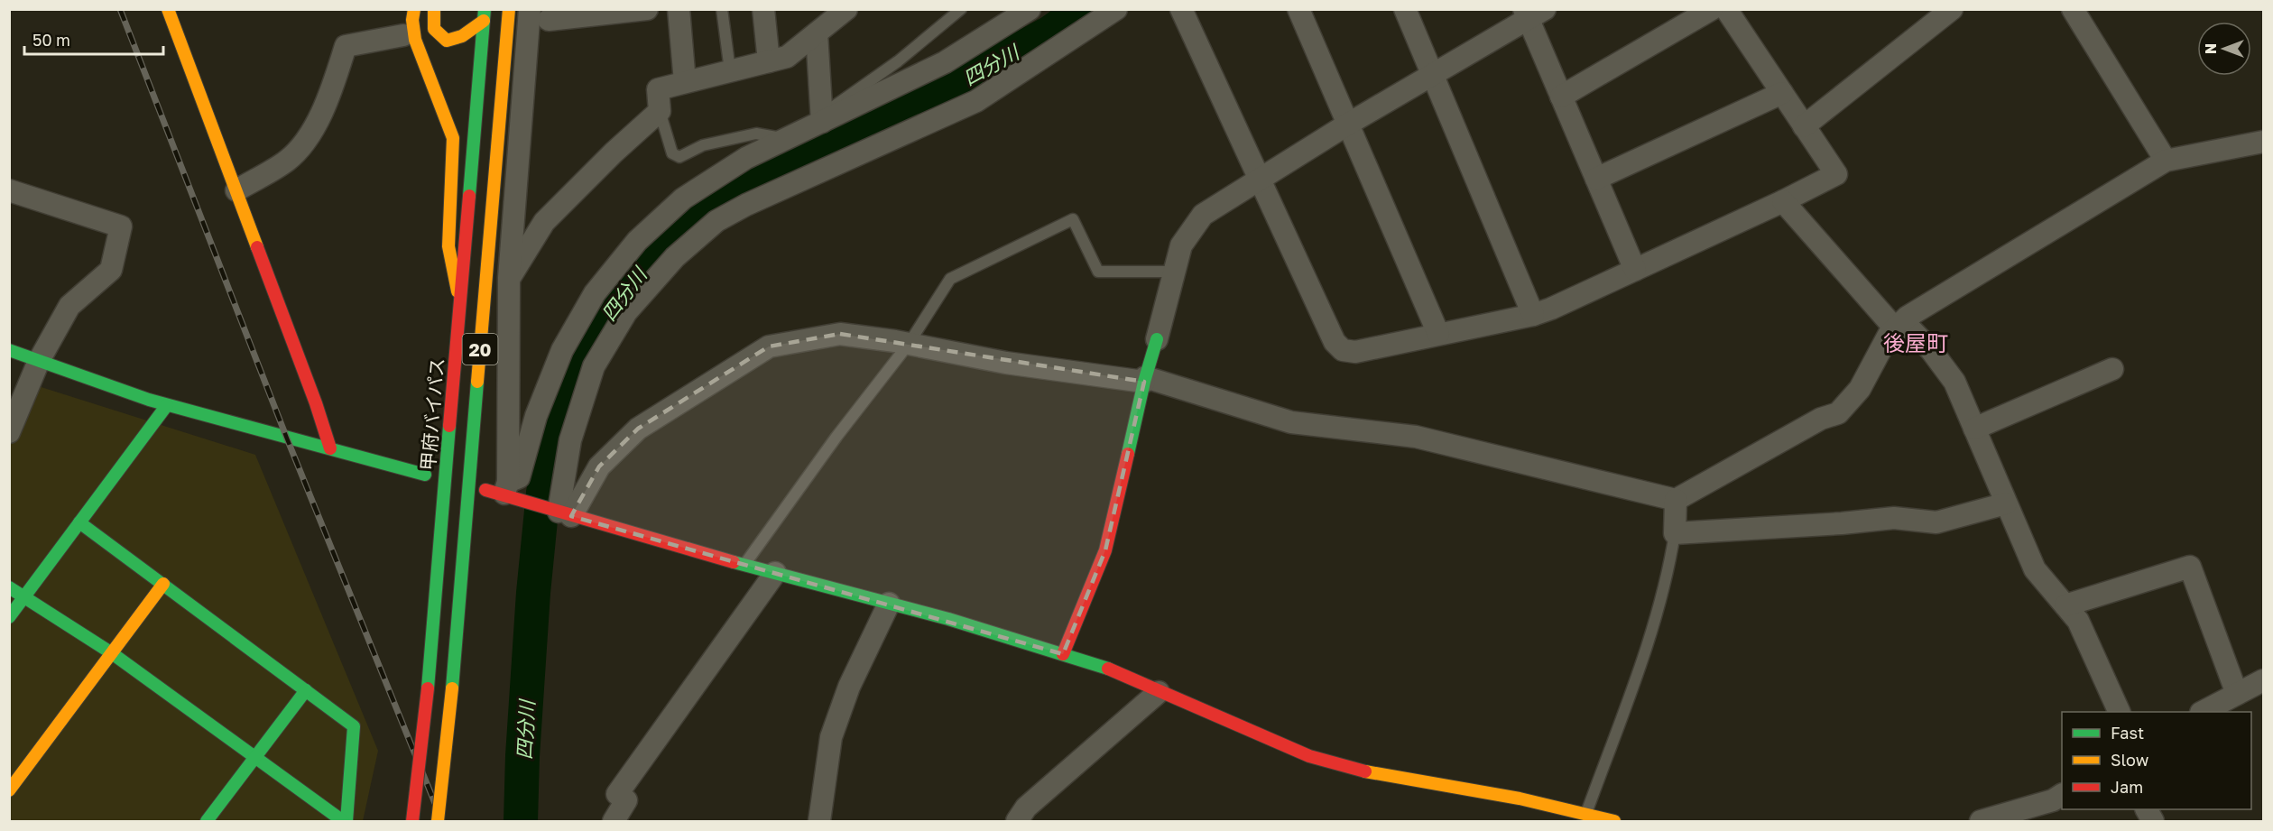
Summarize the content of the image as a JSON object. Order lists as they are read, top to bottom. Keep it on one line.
{"streets":{"main road":["20","甲府バイパス"]},"districts":["後屋町"],"water":["四分川"],"legend":["Fast","Slow","Jam"],"scale_bar":"50 m","north":"left"}
